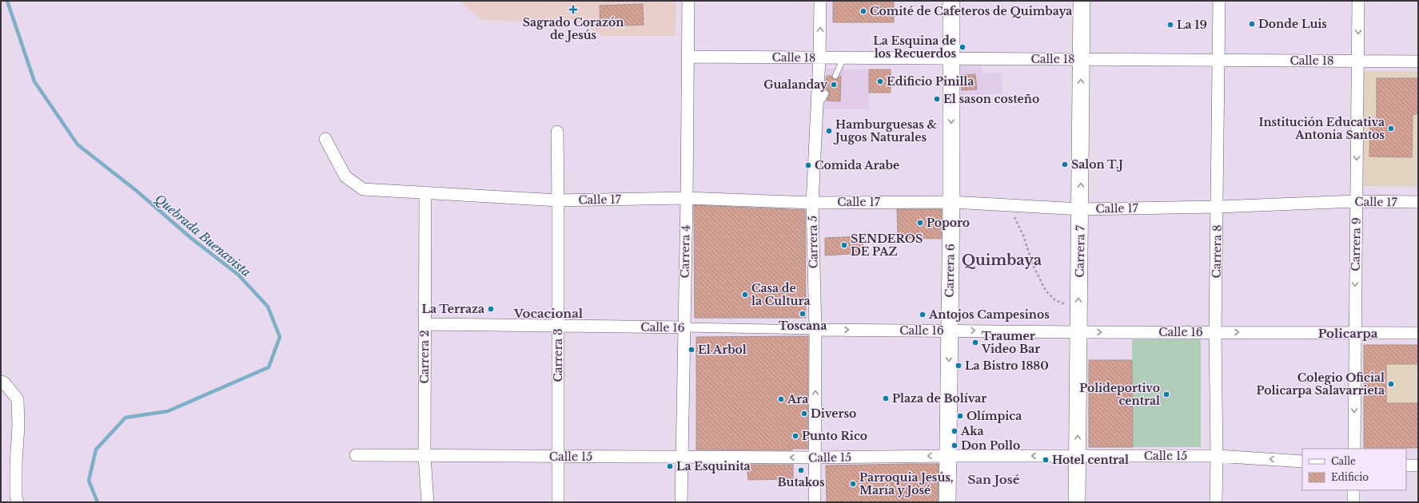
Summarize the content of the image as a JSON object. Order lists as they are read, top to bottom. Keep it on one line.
{"streets":{"main road":["Carrera 7","Carrera 6"],"street":["Calle 18","Calle 17","Carrera 5","Carrera 9","Carrera 4","Carrera 8","Calle 16","Carrera 3","Carrera 2","Calle 15"]},"crossings":[["Calle 18","Carrera 5"],["Calle 18","Carrera 9"],["Calle 18","Carrera 4"],["Calle 18","Carrera 7"],["Calle 18","Carrera 8"],["Calle 18","Carrera 6"],["Calle 17","Carrera 5"],["Calle 17","Carrera 9"],["Calle 17","Carrera 4"],["Calle 17","Carrera 7"],["Calle 17","Carrera 8"],["Calle 17","Carrera 6"],["Calle 17","Carrera 3"],["Calle 17","Carrera 2"],["Carrera 5","Calle 16"],["Carrera 5","Calle 15"],["Carrera 9","Calle 16"],["Carrera 4","Calle 16"],["Carrera 4","Calle 15"],["Carrera 7","Calle 16"],["Carrera 7","Calle 15"],["Carrera 8","Calle 16"],["Carrera 8","Calle 15"],["Carrera 6","Calle 16"],["Carrera 6","Calle 15"],["Calle 16","Carrera 3"],["Calle 16","Carrera 2"],["Carrera 3","Calle 15"],["Carrera 2","Calle 15"]],"one_way":["Carrera 5","Carrera 9","Carrera 7","Carrera 6","Calle 16","Calle 15"],"districts":["Quimbaya","Vocacional","Policarpa","San José"],"water":["Quebrada Buenavista"],"places":{"health":["Sagrado Corazón de Jesús"],"other":["Comité de Cafeteros de Quimbaya","Donde Luis","La 19","La Esquina de los Recuerdos","Edificio Pinilla","Gualanday","El sason costeño","Institución Educativa Antonia Santos","Hamburguesas & Jugos Naturales","Salon T.J","Comida Arabe","Poporo","SENDEROS DE PAZ","Casa de la Cultura","La Terraza","Toscana","Antojos Campesinos","Traumer Video Bar","El Arbol","La Bistro 1880","Colegio Oficial Policarpa Salavarrieta","Polideportivo central","Plaza de Bolívar","Ara","Diverso","Olímpica","Aka","Punto Rico","Don Pollo","Hotel central","La Esquinita","Butakos","Parroquia Jesús, María y José"]},"legend":["Calle","Edificio"]}
